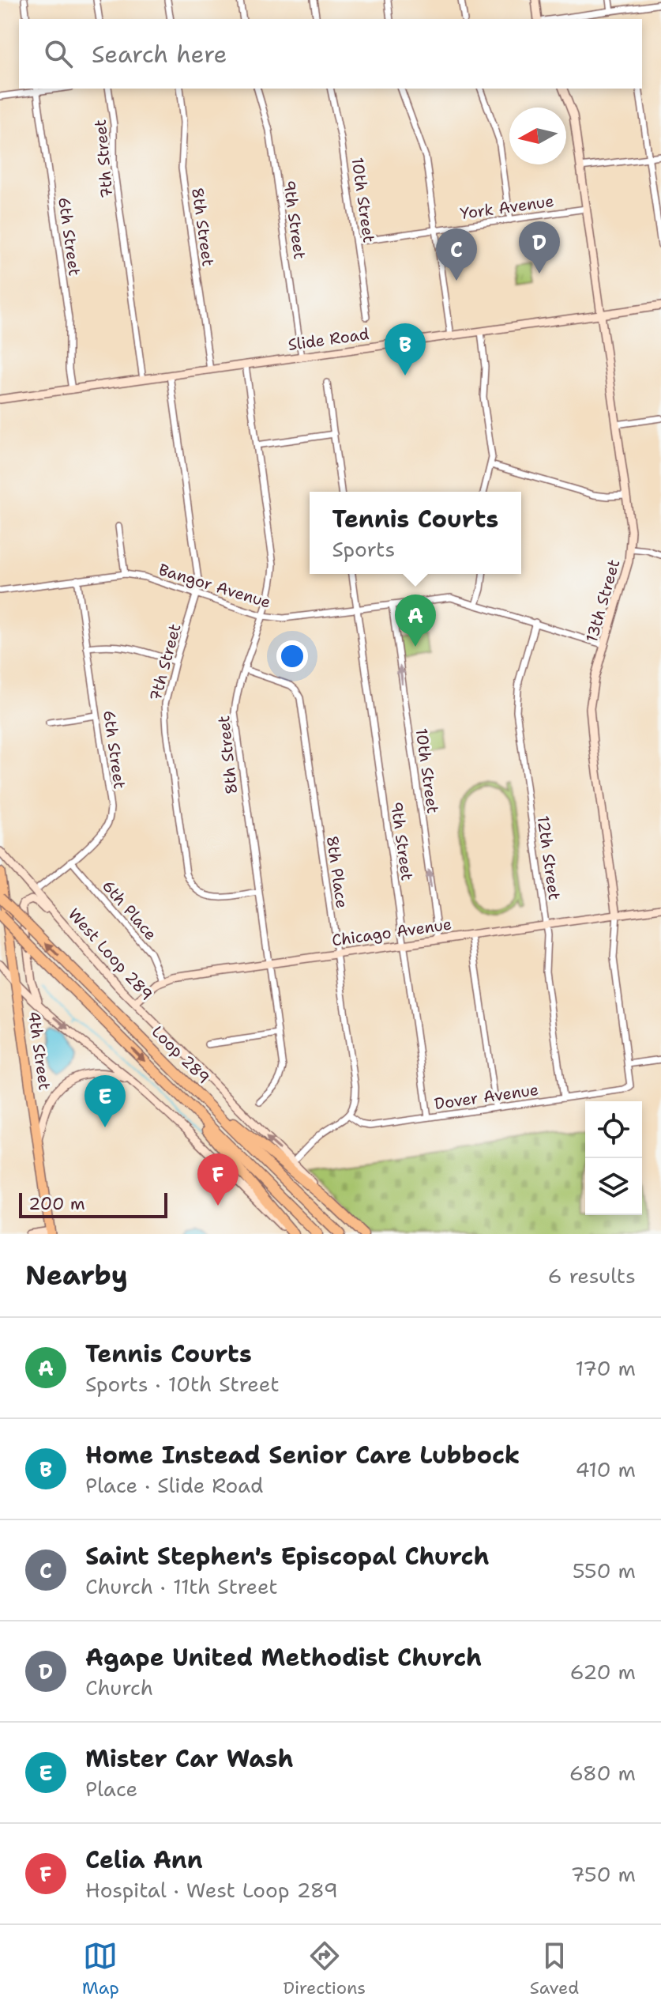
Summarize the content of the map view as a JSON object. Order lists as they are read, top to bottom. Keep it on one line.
{"streets":{"highway":["Loop 289"],"main road":["Slide Road","13th Street","Chicago Avenue","West Loop 289","4th Street"],"street":["7th Street","10th Street","York Avenue","9th Street","8th Street","6th Street","Bangor Avenue","12th Street","8th Place","6th Place","Dover Avenue"]},"crossings":[["7th Street","8th Street"],["7th Street","Slide Road"],["7th Street","Bangor Avenue"],["10th Street","York Avenue"],["10th Street","Bangor Avenue"],["10th Street","Chicago Avenue"],["York Avenue","13th Street"],["9th Street","Slide Road"],["9th Street","Bangor Avenue"],["9th Street","Chicago Avenue"],["9th Street","Dover Avenue"],["8th Street","Slide Road"],["8th Street","Bangor Avenue"],["8th Street","8th Place"],["8th Street","Chicago Avenue"],["6th Street","Slide Road"],["6th Street","Bangor Avenue"],["6th Street","6th Place"],["6th Street","West Loop 289"],["Slide Road","13th Street"],["Bangor Avenue","13th Street"],["Bangor Avenue","12th Street"],["13th Street","Chicago Avenue"],["13th Street","Dover Avenue"],["12th Street","Chicago Avenue"],["12th Street","Dover Avenue"],["8th Place","Chicago Avenue"],["8th Place","Dover Avenue"],["6th Place","Chicago Avenue"]],"one_way":["10th Street"],"scale_bar":"200 m","north":"left","page":{"search":"Search here","pins":["D","C","B","A","E","F"],"popup":["Tennis Courts","Sports"],"scale":"200 m","heading":["Nearby","6 results"],"list":[{"mark":"A","name":"Tennis Courts","note":"Sports · 10th Street","value":"170 m"},{"mark":"B","name":"Home Instead Senior Care Lubbock","note":"Place · Slide Road","value":"410 m"},{"mark":"C","name":"Saint Stephen's Episcopal Church","note":"Church · 11th Street","value":"550 m"},{"mark":"D","name":"Agape United Methodist Church","note":"Church","value":"620 m"},{"mark":"E","name":"Mister Car Wash","note":"Place","value":"680 m"},{"mark":"F","name":"Celia Ann","note":"Hospital · West Loop 289","value":"750 m"}],"nav":["Map","Directions","Saved"]}}
